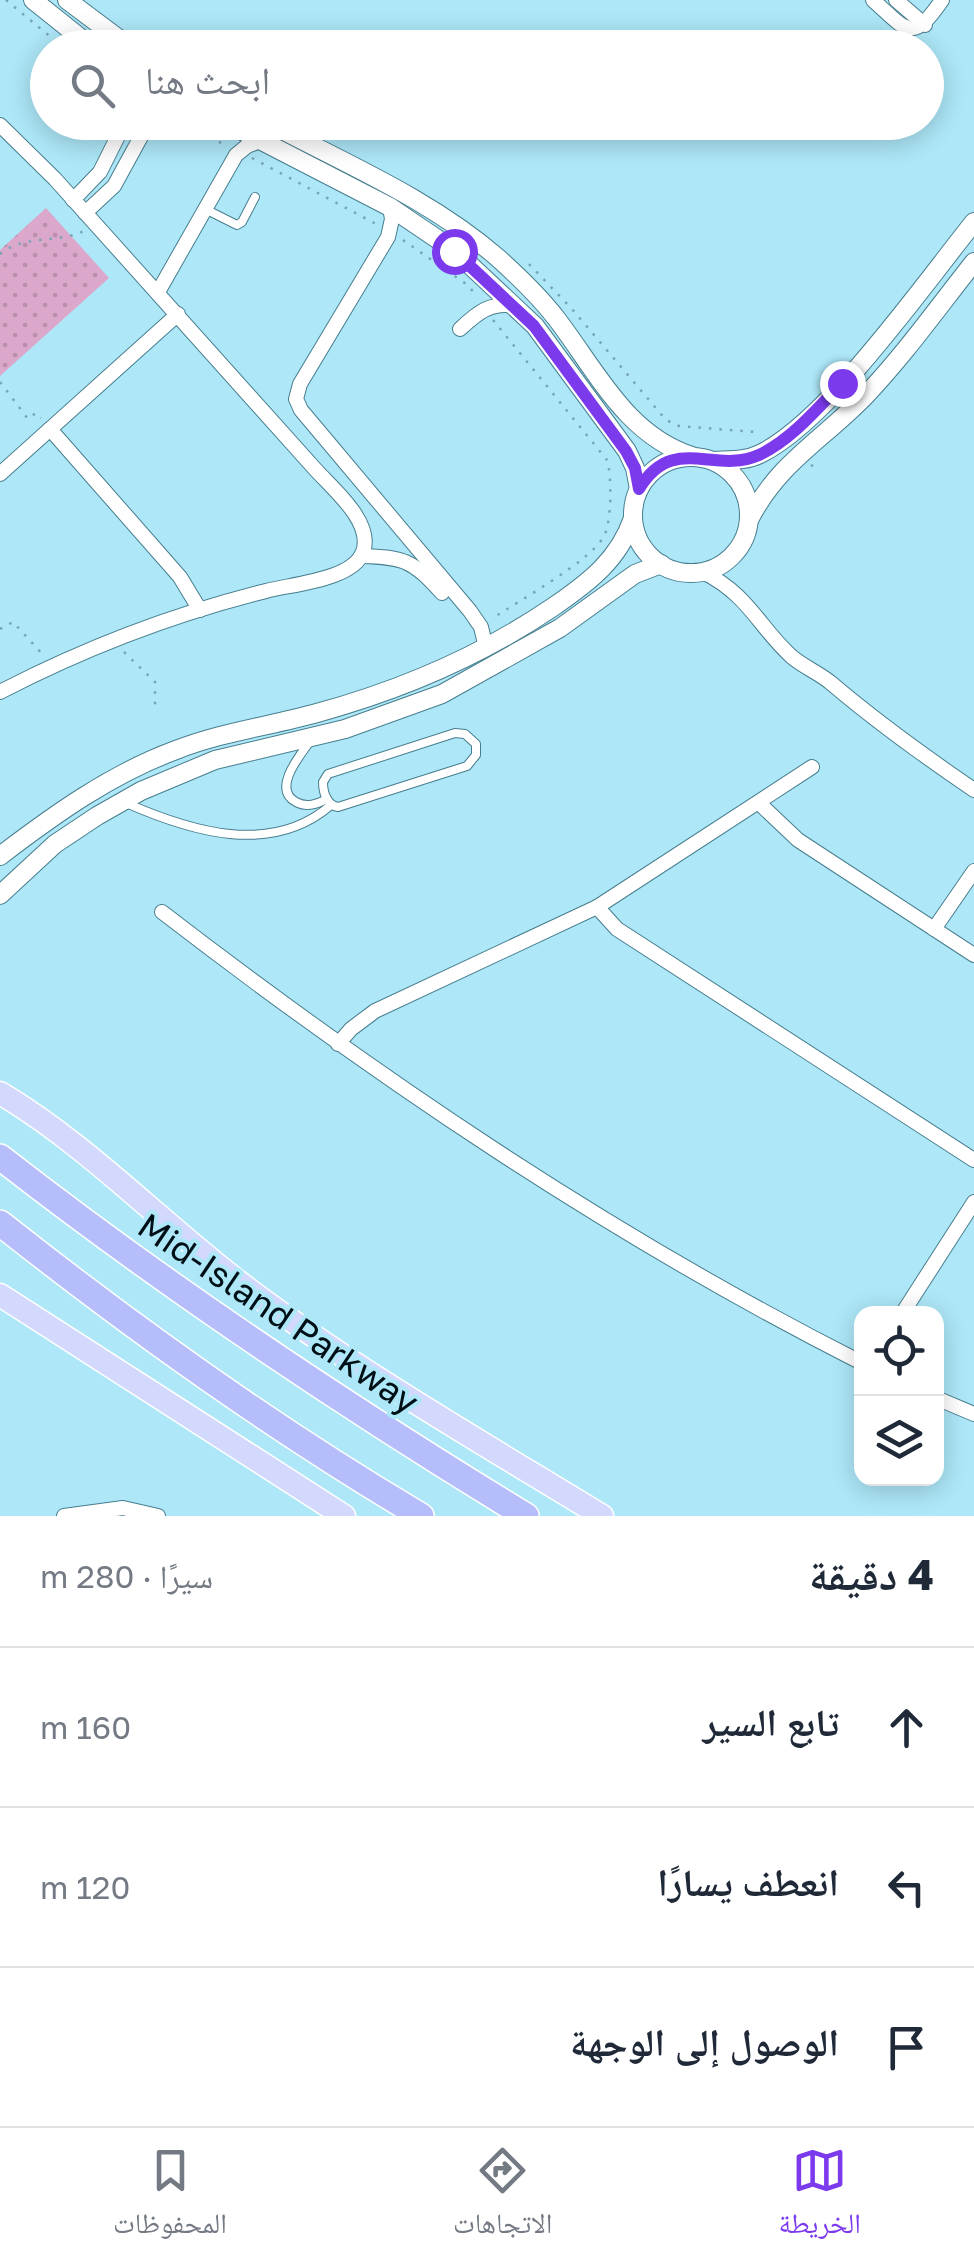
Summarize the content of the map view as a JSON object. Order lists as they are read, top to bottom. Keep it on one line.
{"streets":{"highway":["Mid-Island Parkway"]},"page":{"search":"ابحث هنا","heading":["4 دقيقة","سيرًا · 280 m"],"list":[["تابع السير","160 m"],["انعطف يسارًا","120 m"],"الوصول إلى الوجهة"],"nav":["الخريطة","الاتجاهات","المحفوظات"]}}
